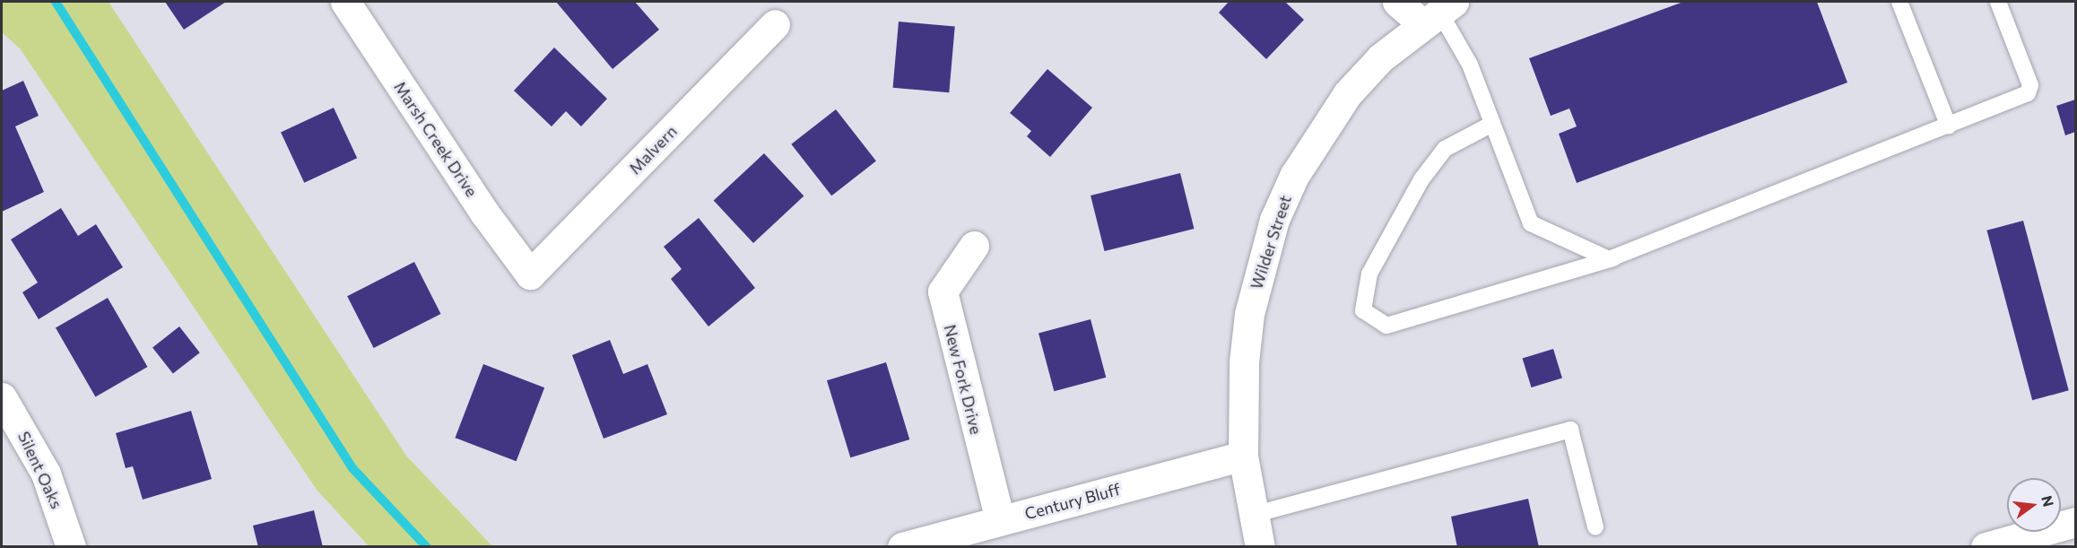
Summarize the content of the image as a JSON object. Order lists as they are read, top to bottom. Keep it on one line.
{"streets":{"street":["Marsh Creek Drive","Malvern","Wilder Street","New Fork Drive","Silent Oaks","Century Bluff"]},"crossings":[["Marsh Creek Drive","Malvern"],["Wilder Street","Century Bluff"],["New Fork Drive","Century Bluff"]],"north":"right"}
